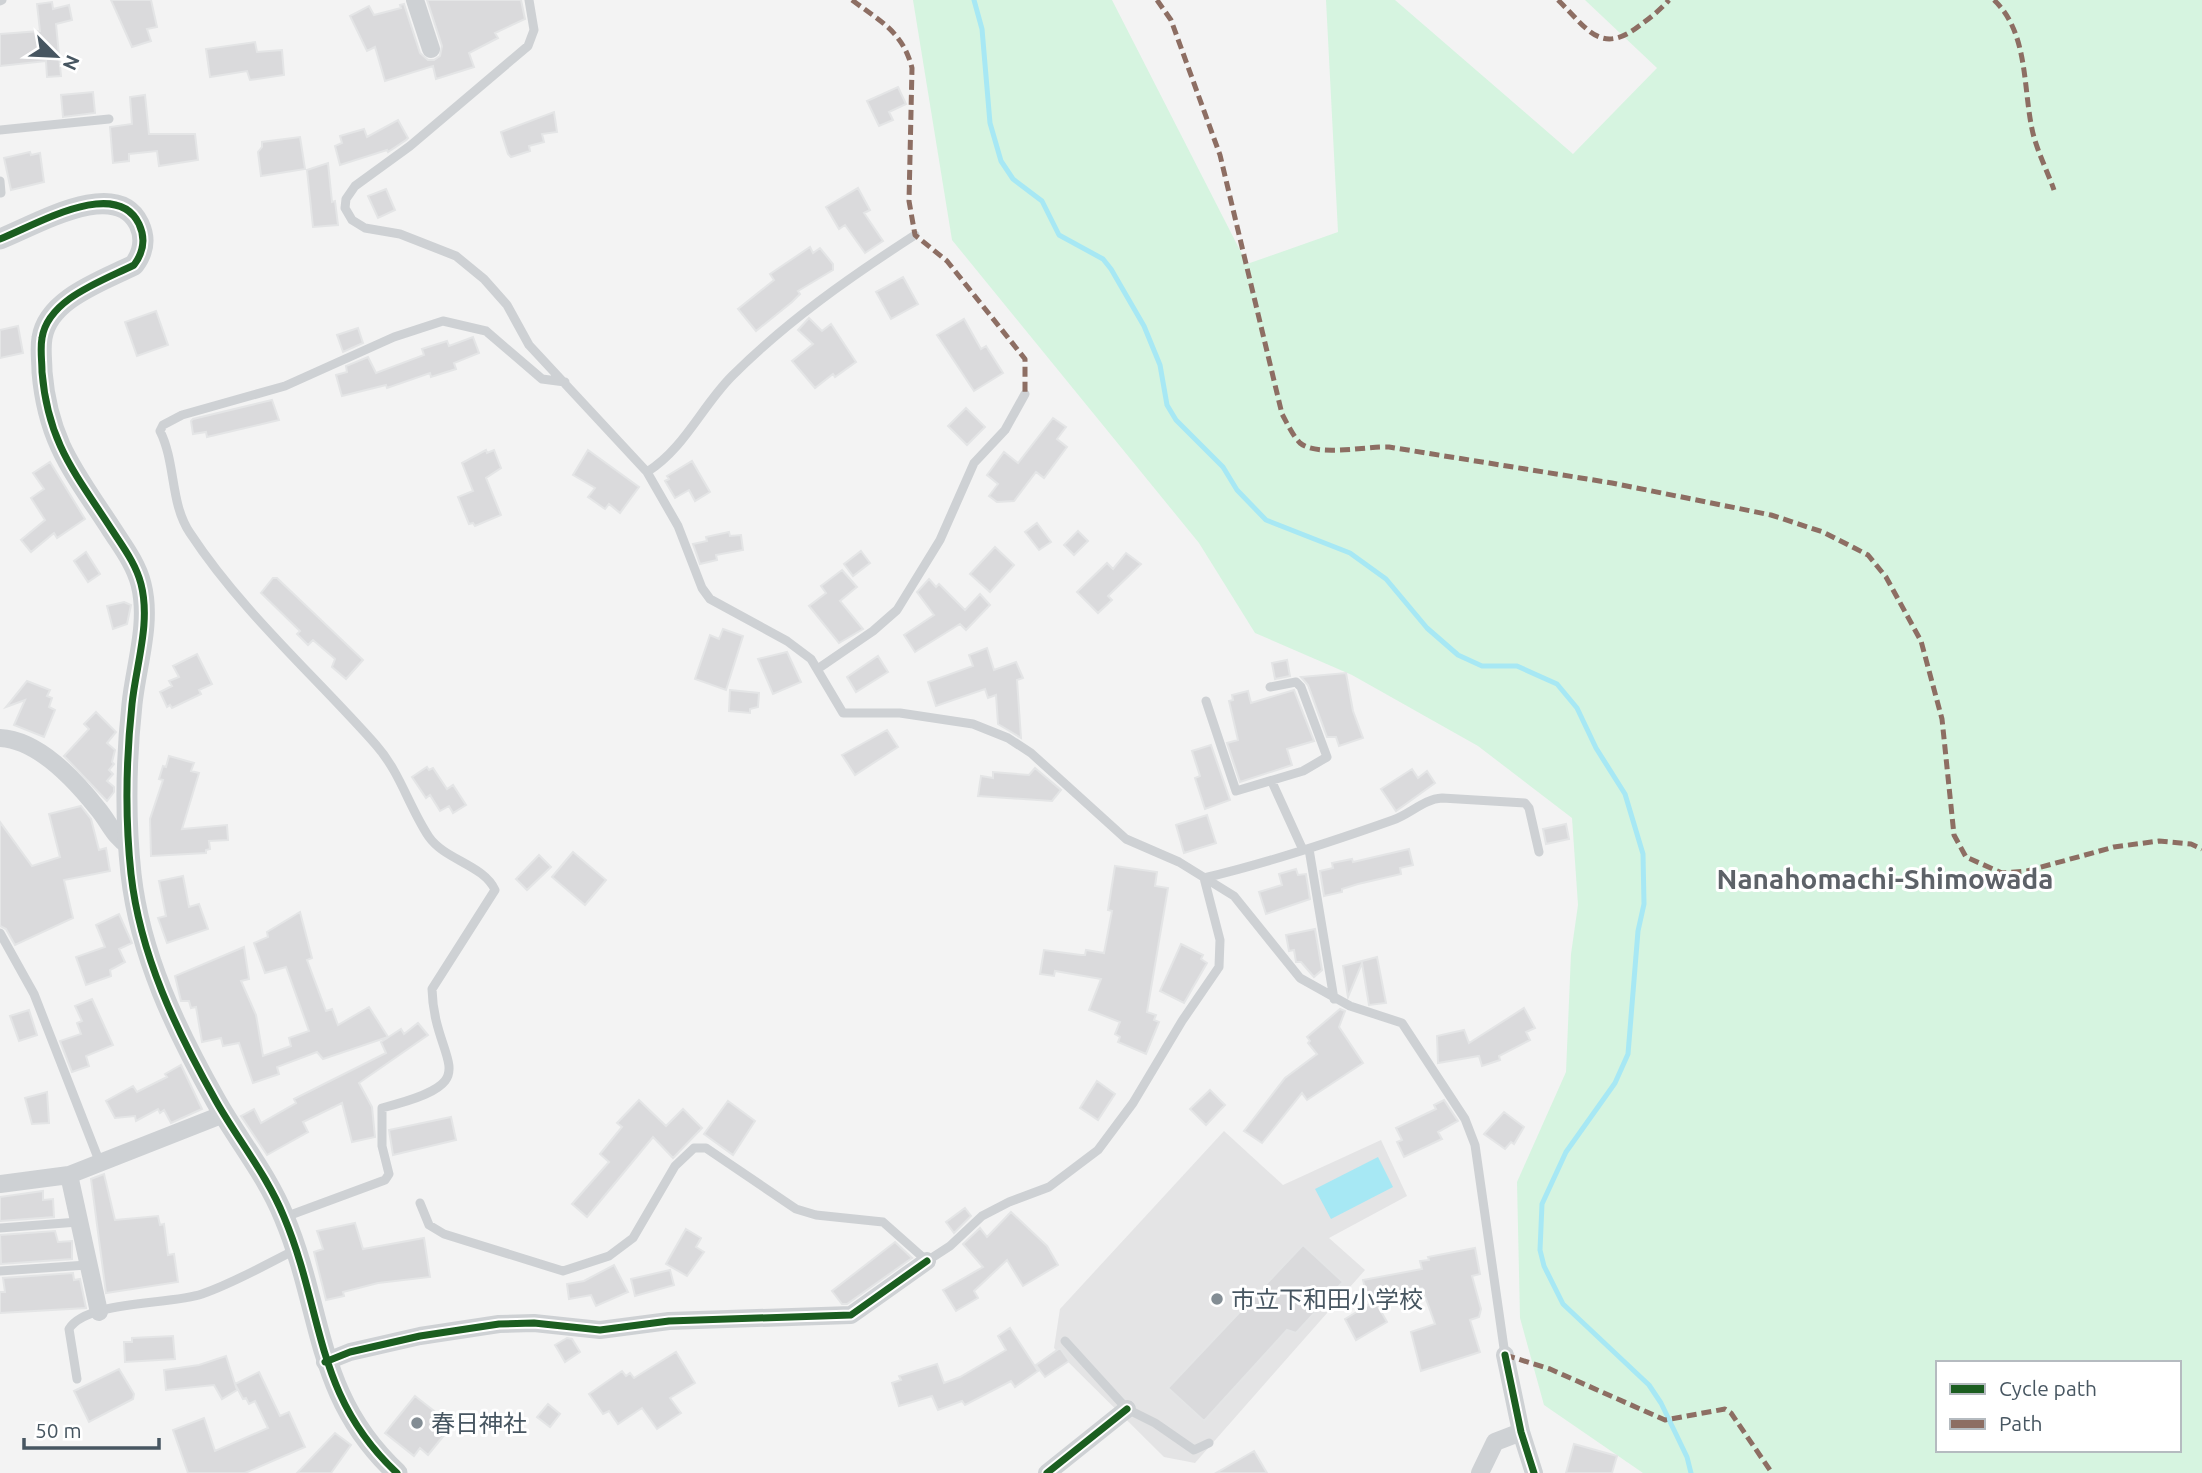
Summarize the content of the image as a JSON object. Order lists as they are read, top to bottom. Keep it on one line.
{"districts":["Nanahomachi-Shimowada"],"places":["市立下和田小学校","春日神社"],"legend":["Cycle path","Path"],"scale_bar":"50 m","north":"bottom right"}
